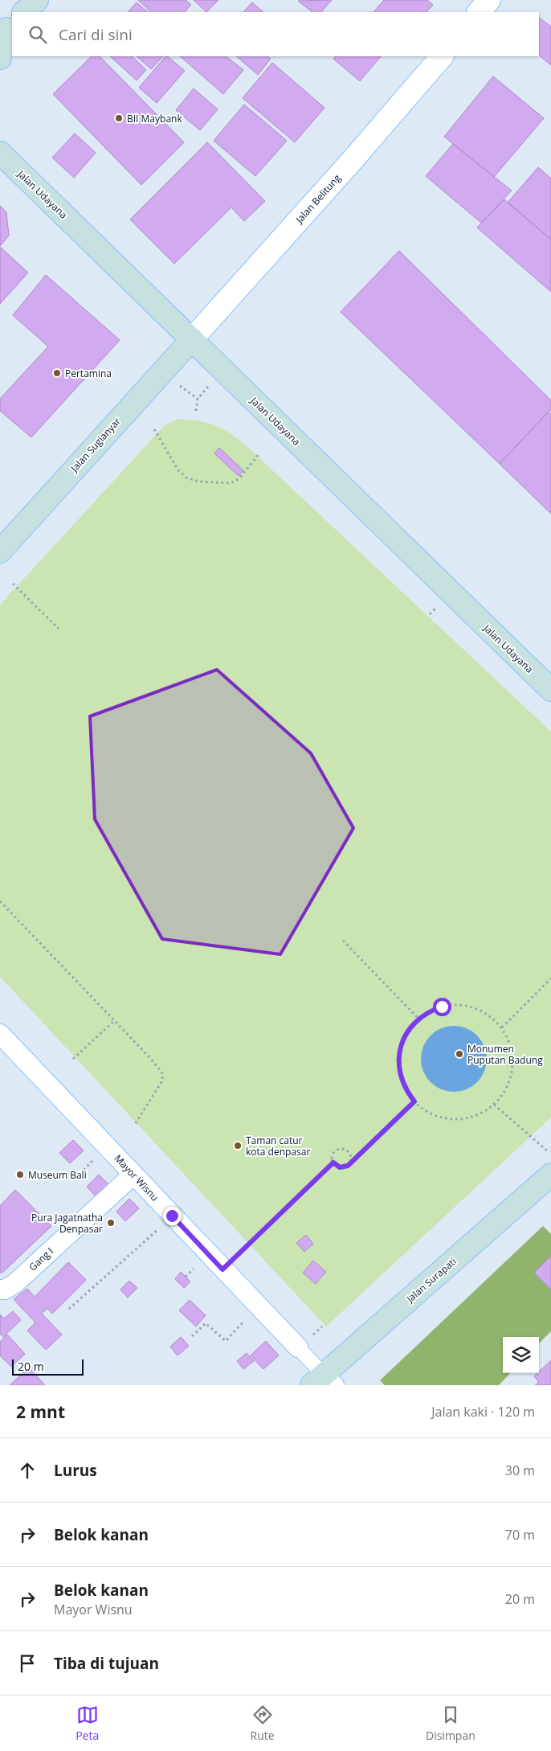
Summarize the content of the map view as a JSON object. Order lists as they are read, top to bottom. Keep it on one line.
{"streets":{"main road":["Jalan Udayana","Jalan Sugianyar","Jalan Surapati"],"street":["Jalan Belitung","Mayor Wisnu","Gang I"]},"crossings":[["Jalan Udayana","Jalan Belitung"],["Jalan Udayana","Jalan Sugianyar"],["Jalan Belitung","Jalan Sugianyar"],["Mayor Wisnu","Gang I"],["Mayor Wisnu","Jalan Surapati"]],"places":["BII Maybank","Pertamina","Monumen Puputan Badung","Taman catur kota denpasar","Museum Bali","Pura Jagatnatha Denpasar"],"scale_bar":"20 m","page":{"search":"Cari di sini","scale":"20 m","heading":["2 mnt","Jalan kaki · 120 m"],"list":[["Lurus","30 m"],["Belok kanan","70 m"],["Belok kanan","Mayor Wisnu","20 m"],"Tiba di tujuan"],"nav":["Peta","Rute","Disimpan"]}}
